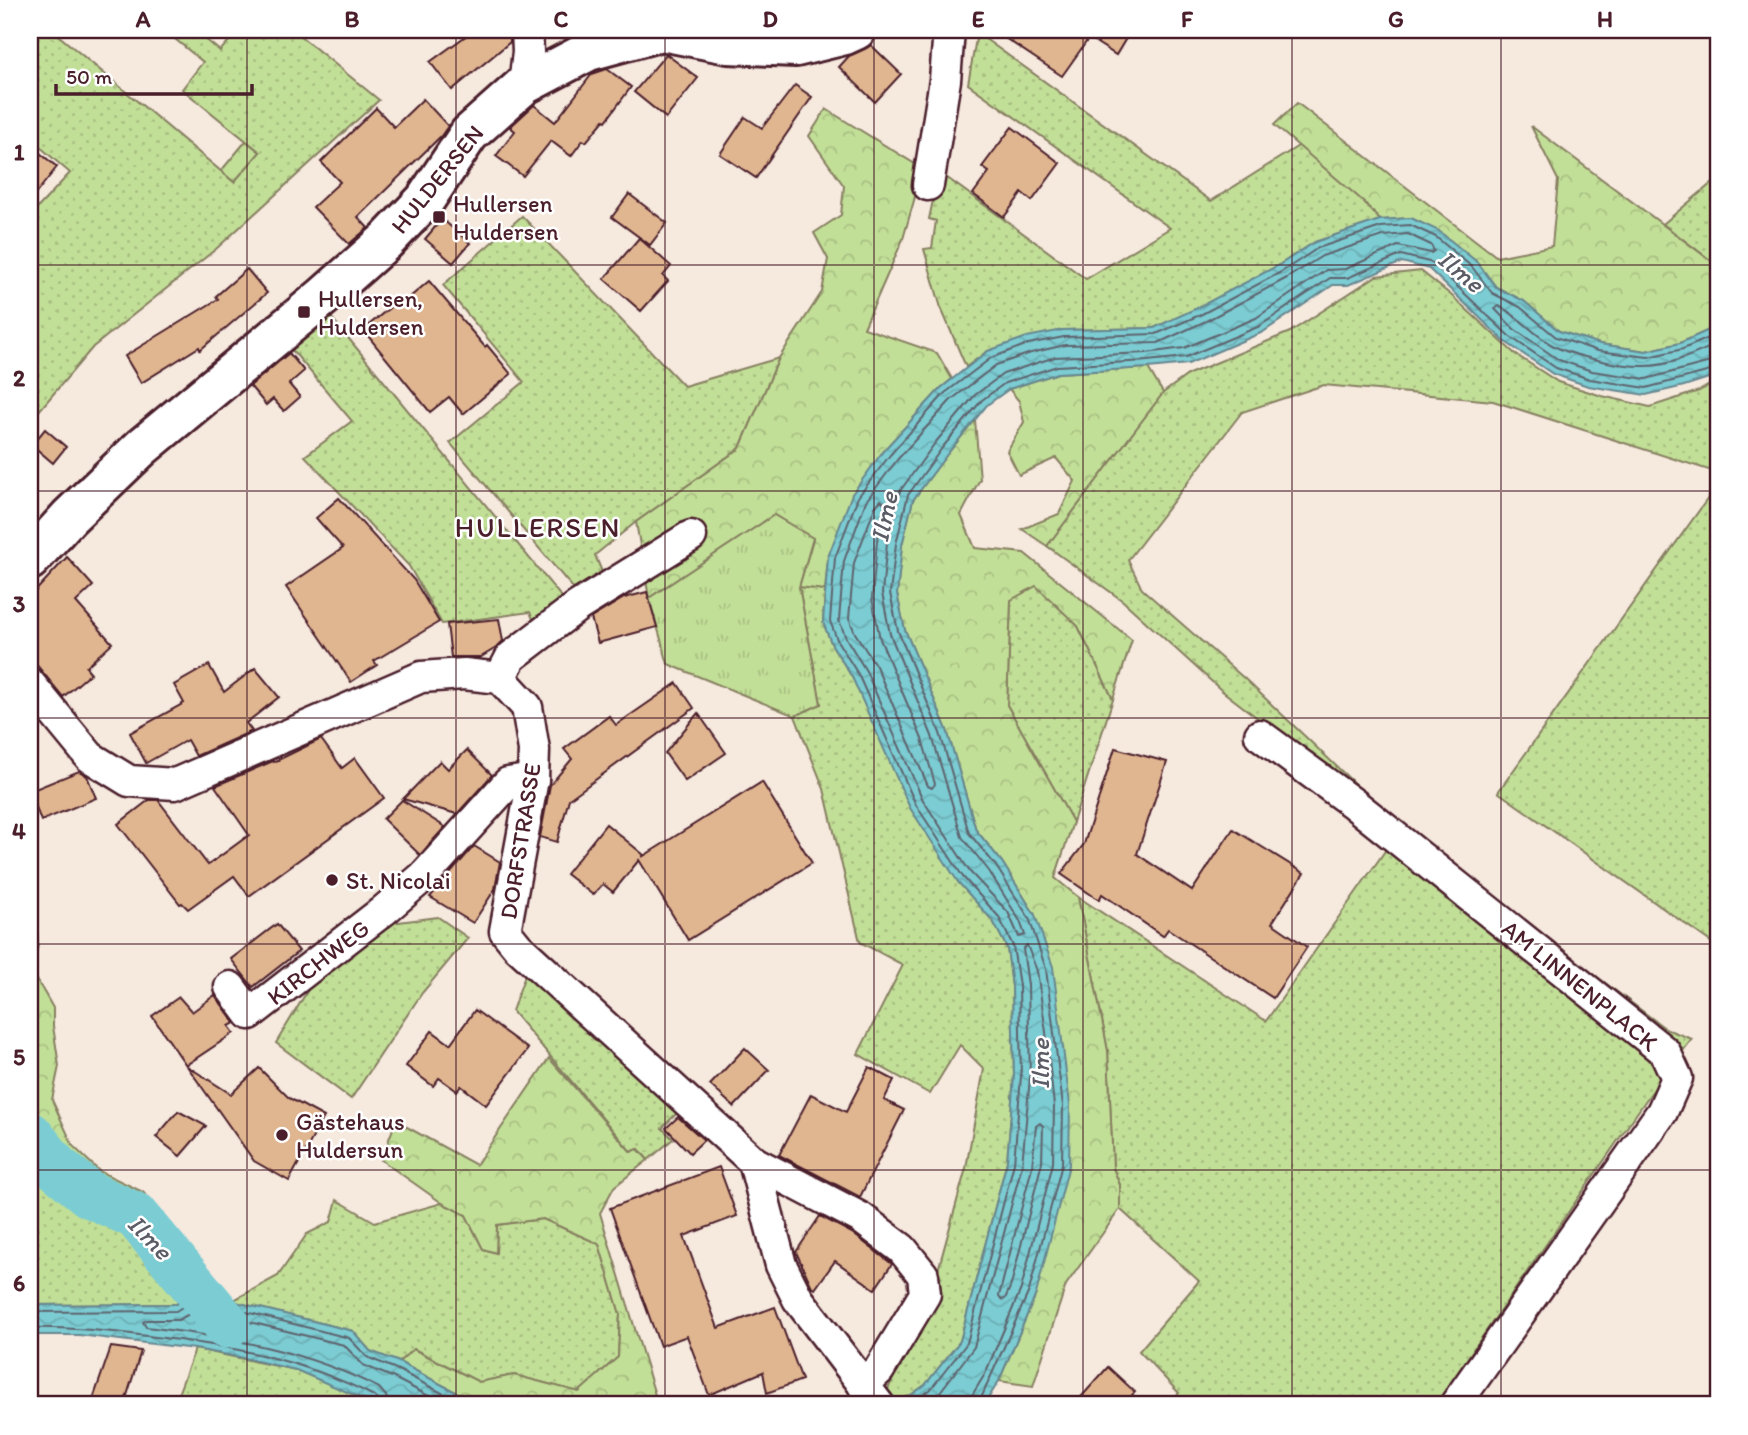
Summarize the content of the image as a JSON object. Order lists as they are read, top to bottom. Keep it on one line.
{"streets":{"street":["HULDERSEN","DORFSTRASSE","KIRCHWEG","AM LINNENPLACK"]},"crossings":[["DORFSTRASSE","KIRCHWEG"]],"districts":["HULLERSEN"],"water":["Ilme"],"places":{"transit":["Hullersen Huldersen","Hullersen, Huldersen"],"other":["St. Nicolai","Gästehaus Huldersun"]},"scale_bar":"50 m","grid":{"columns":["A","B","C","D","E","F","G","H"],"rows":["1","2","3","4","5","6"]}}
